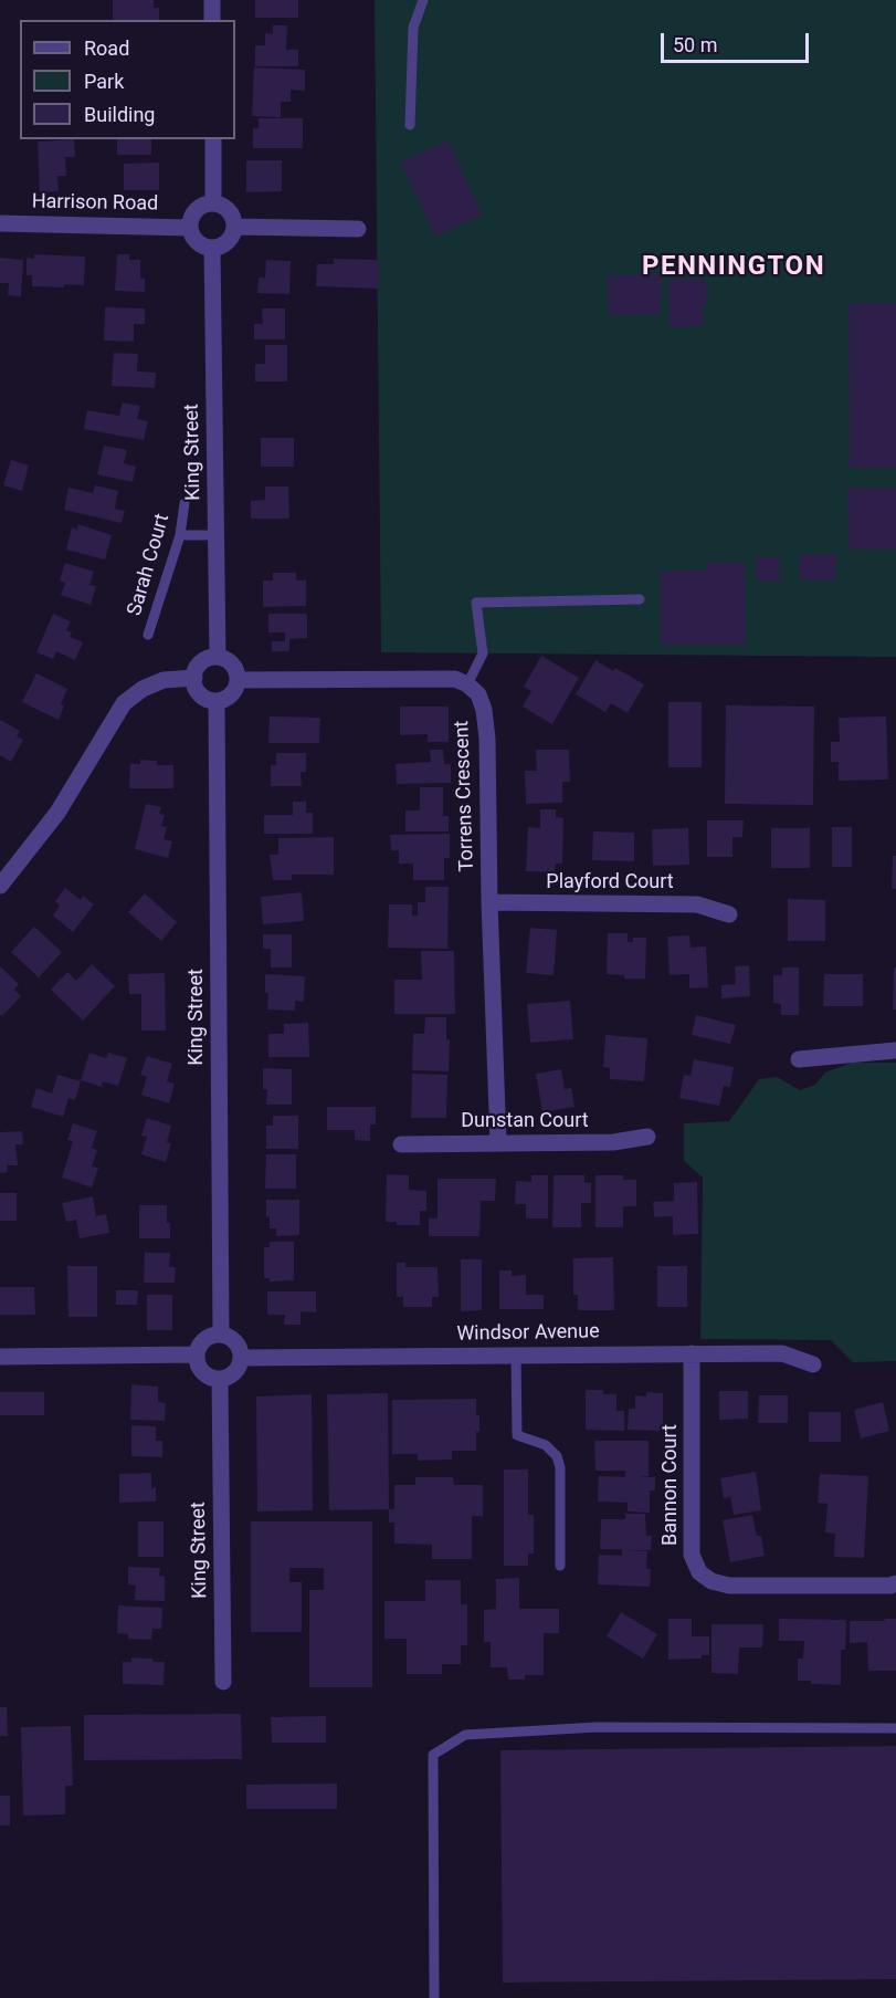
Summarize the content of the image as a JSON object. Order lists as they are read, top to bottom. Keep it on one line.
{"streets":{"street":["Harrison Road","King Street","Torrens Crescent","Playford Court","Dunstan Court","Windsor Avenue","Bannon Court"],"lane":["Sarah Court"]},"crossings":[["Harrison Road","King Street"],["King Street","Windsor Avenue"],["Torrens Crescent","Playford Court"],["Torrens Crescent","Dunstan Court"],["Windsor Avenue","Bannon Court"]],"districts":["PENNINGTON"],"legend":["Road","Park","Building"],"scale_bar":"50 m"}
